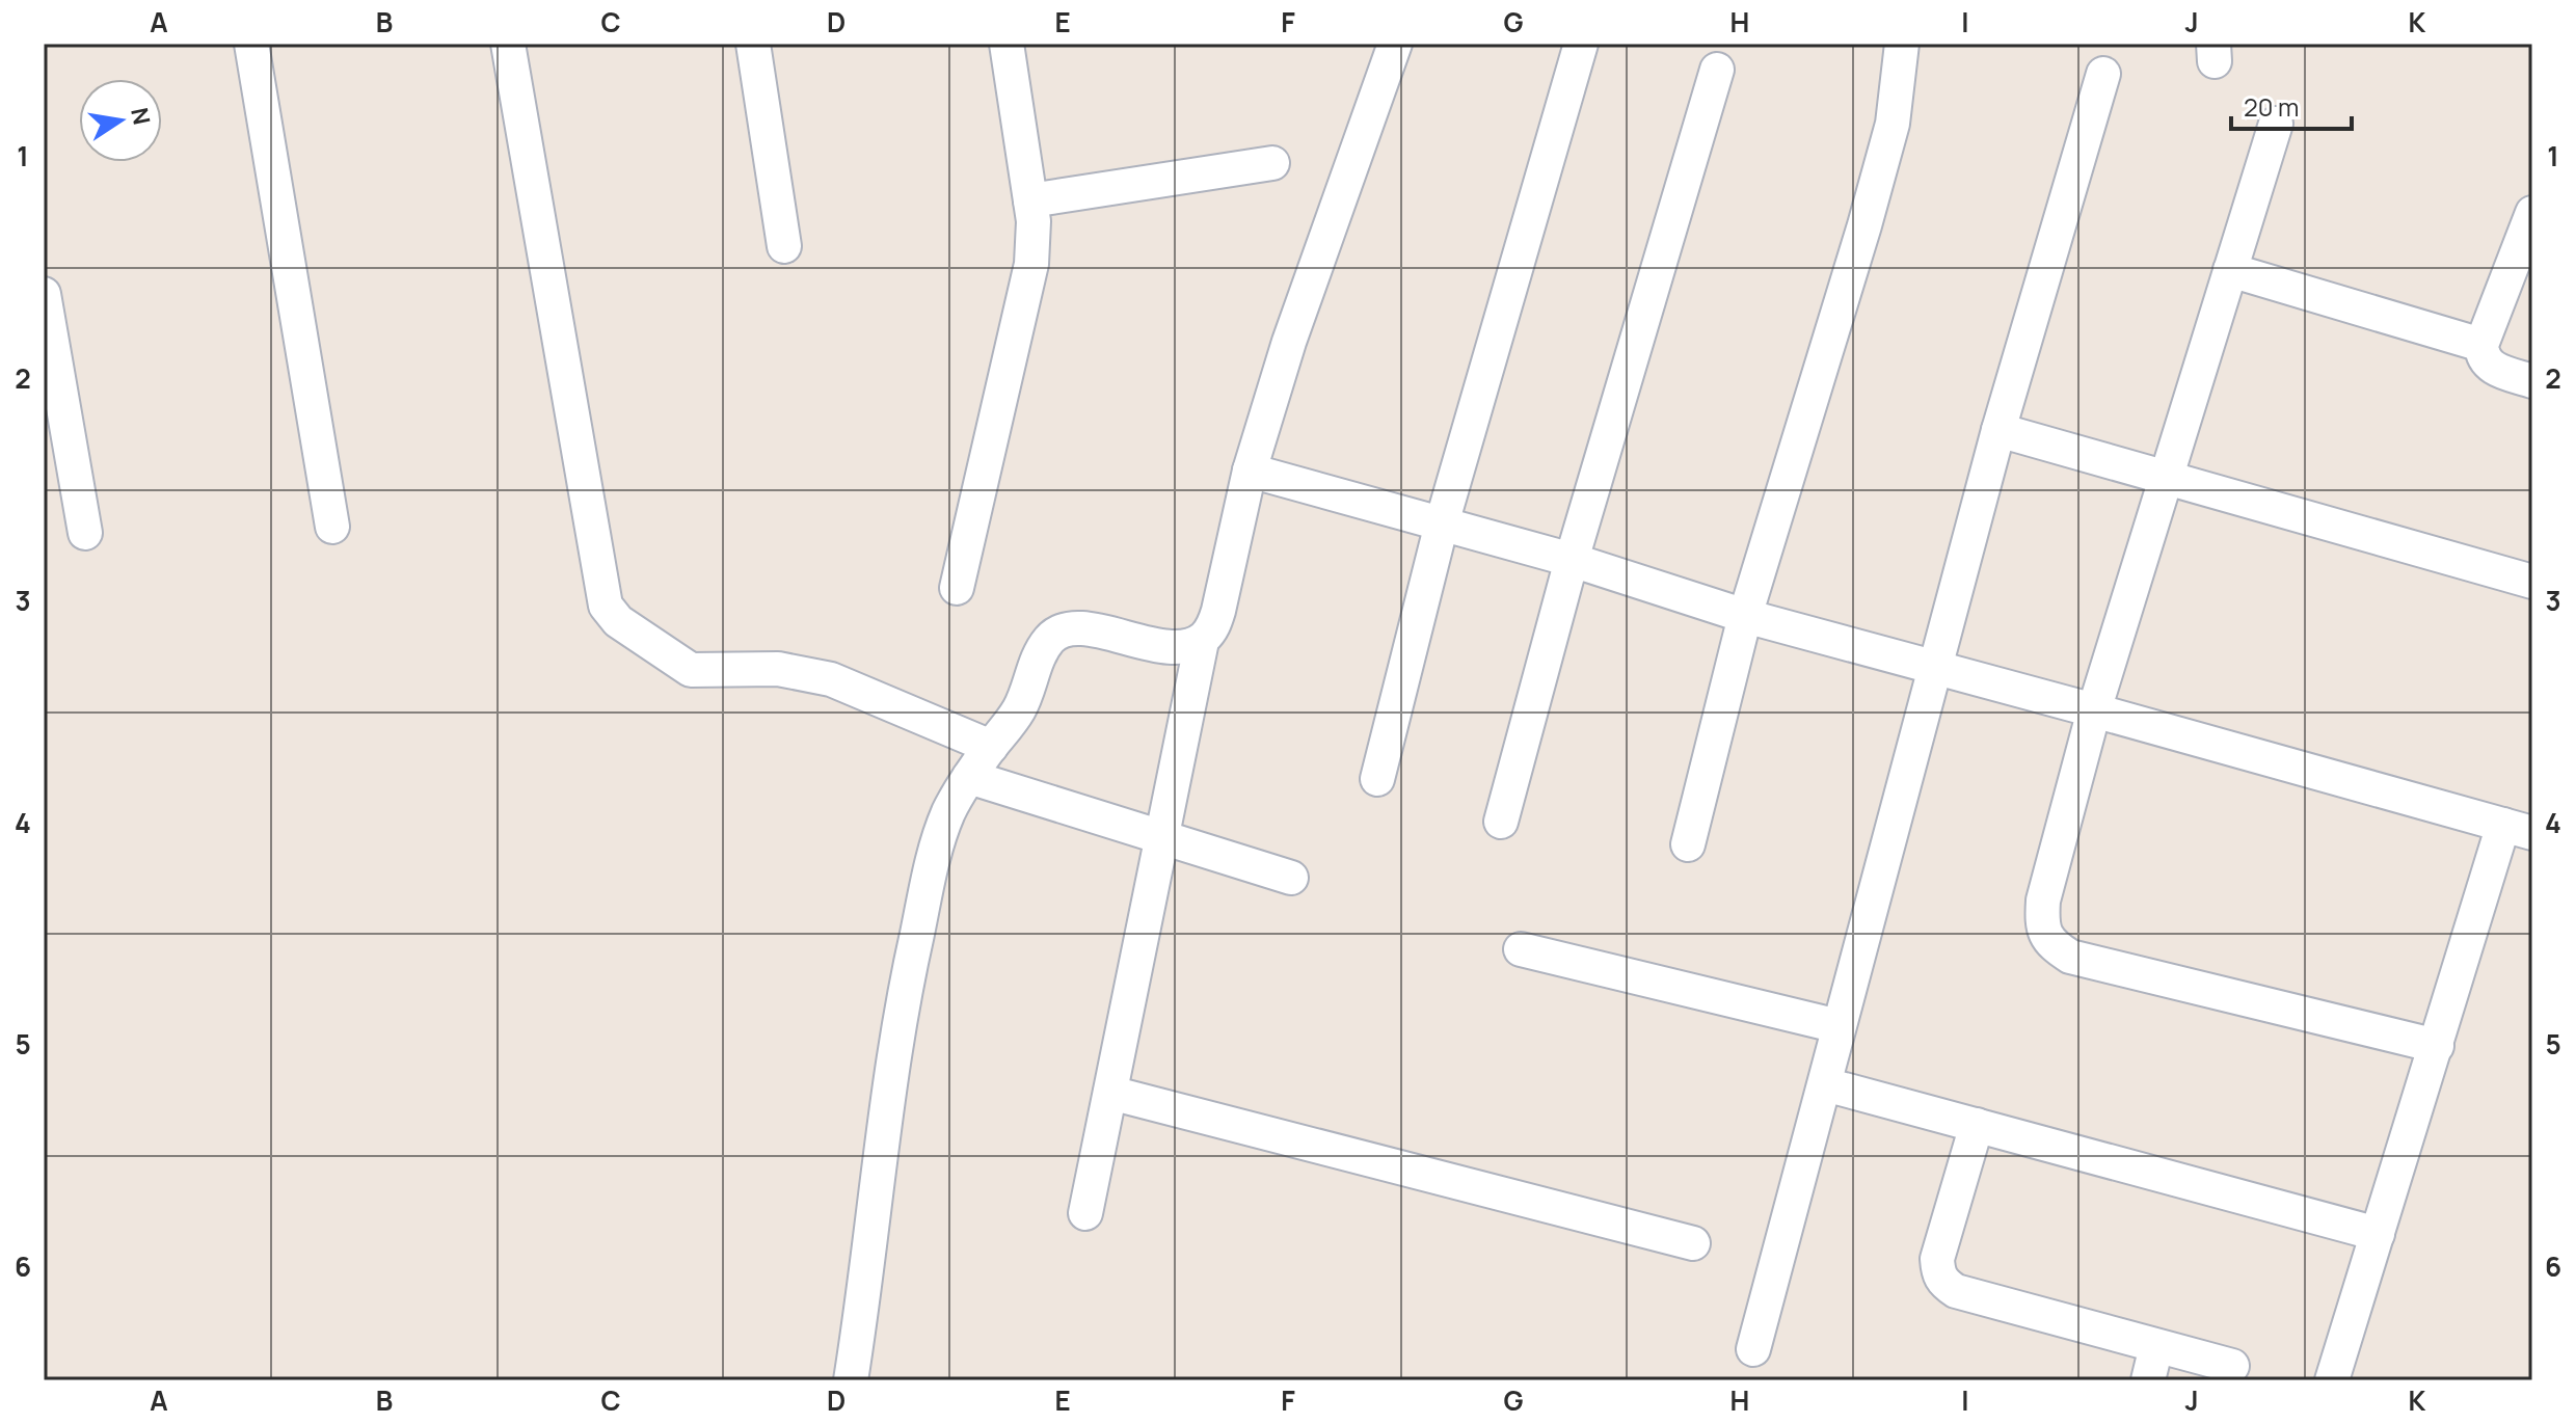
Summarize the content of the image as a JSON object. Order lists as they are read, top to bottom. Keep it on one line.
{"scale_bar":"20 m","north":"right","grid":{"columns":["A","B","C","D","E","F","G","H","I","J","K"],"rows":["1","2","3","4","5","6"]}}
